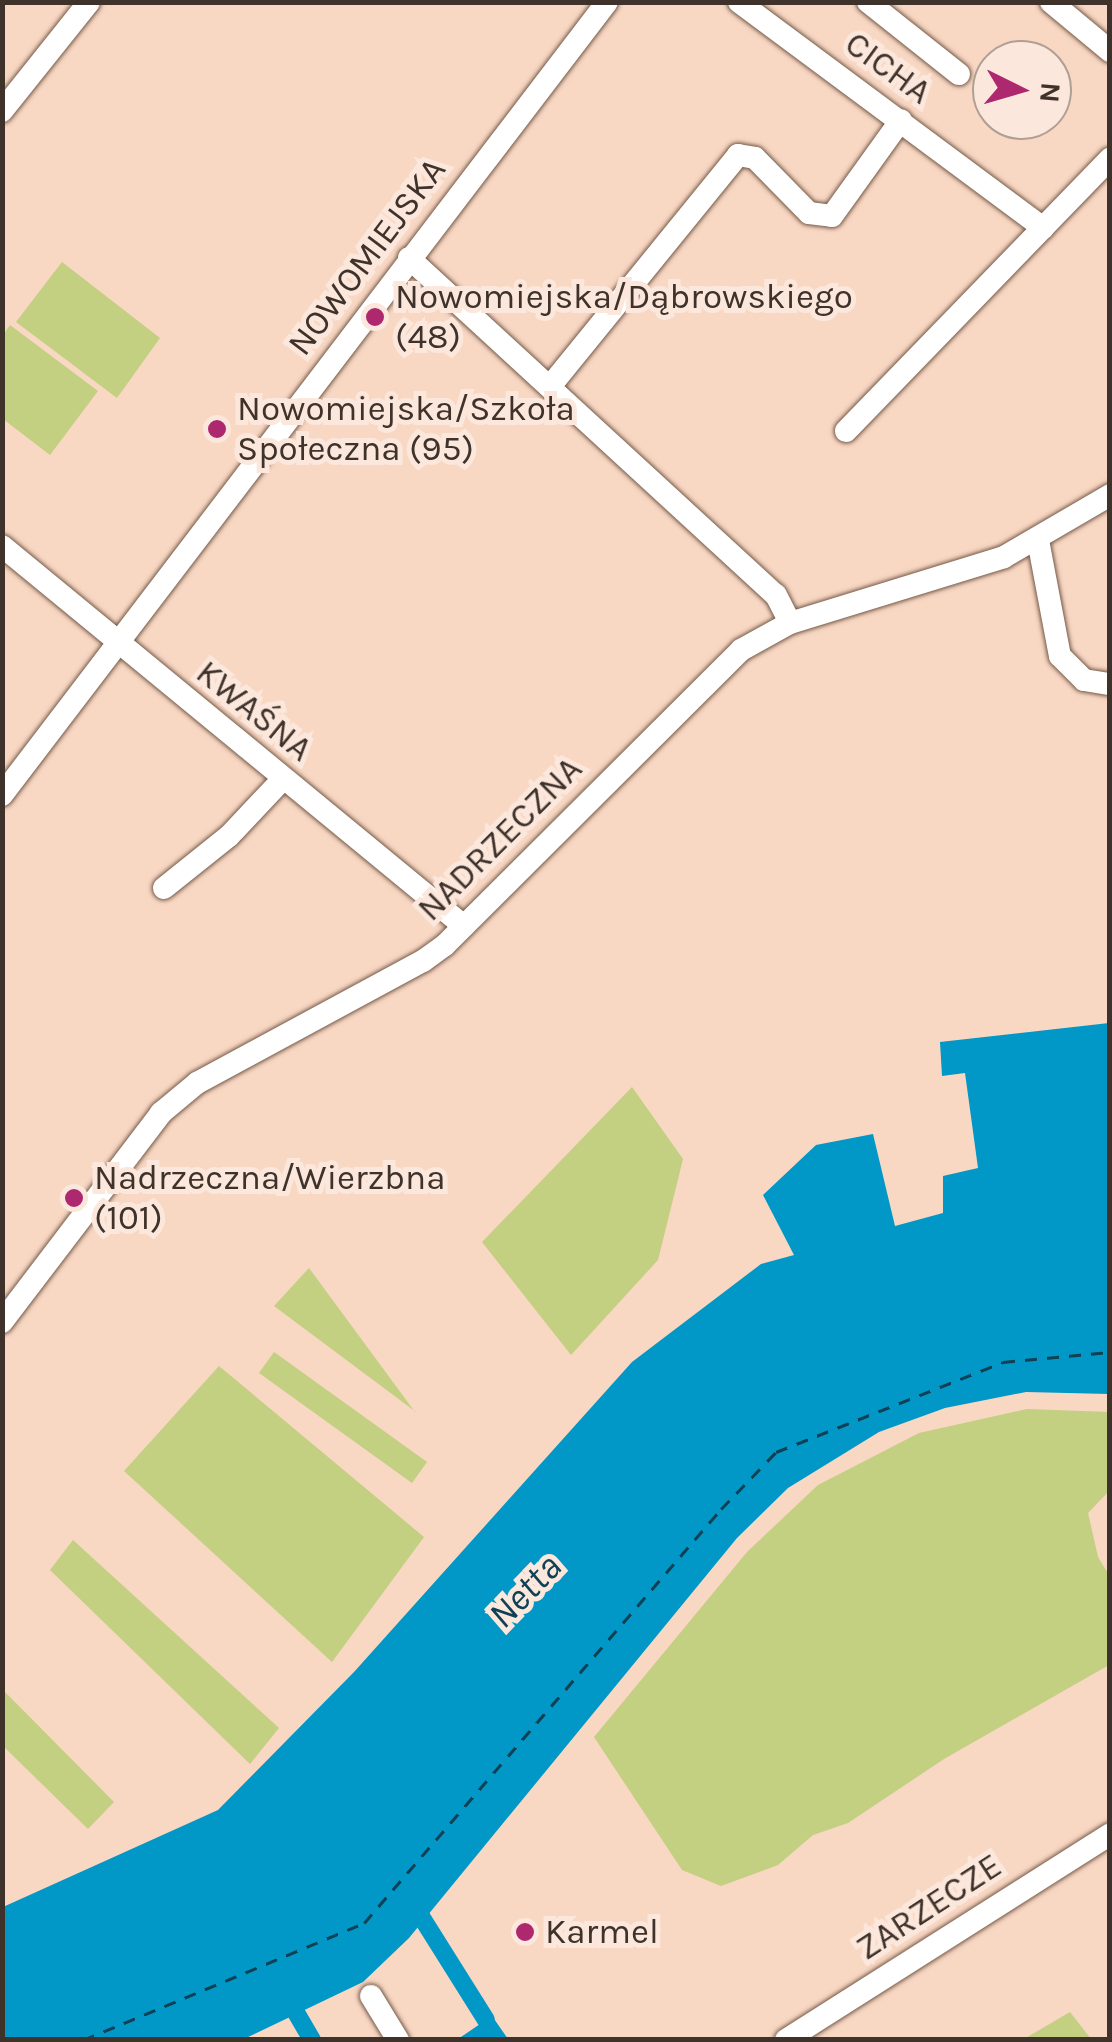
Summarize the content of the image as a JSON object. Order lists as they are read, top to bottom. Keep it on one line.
{"streets":{"street":["CICHA","NOWOMIEJSKA","KWAŚNA","NADRZECZNA","ZARZECZE"]},"crossings":[["NOWOMIEJSKA","KWAŚNA"],["KWAŚNA","NADRZECZNA"]],"water":["Netta"],"places":["Nowomiejska/Dąbrowskiego (48)","Nowomiejska/Szkoła Społeczna (95)","Nadrzeczna/Wierzbna (101)","Karmel"],"north":"right"}
